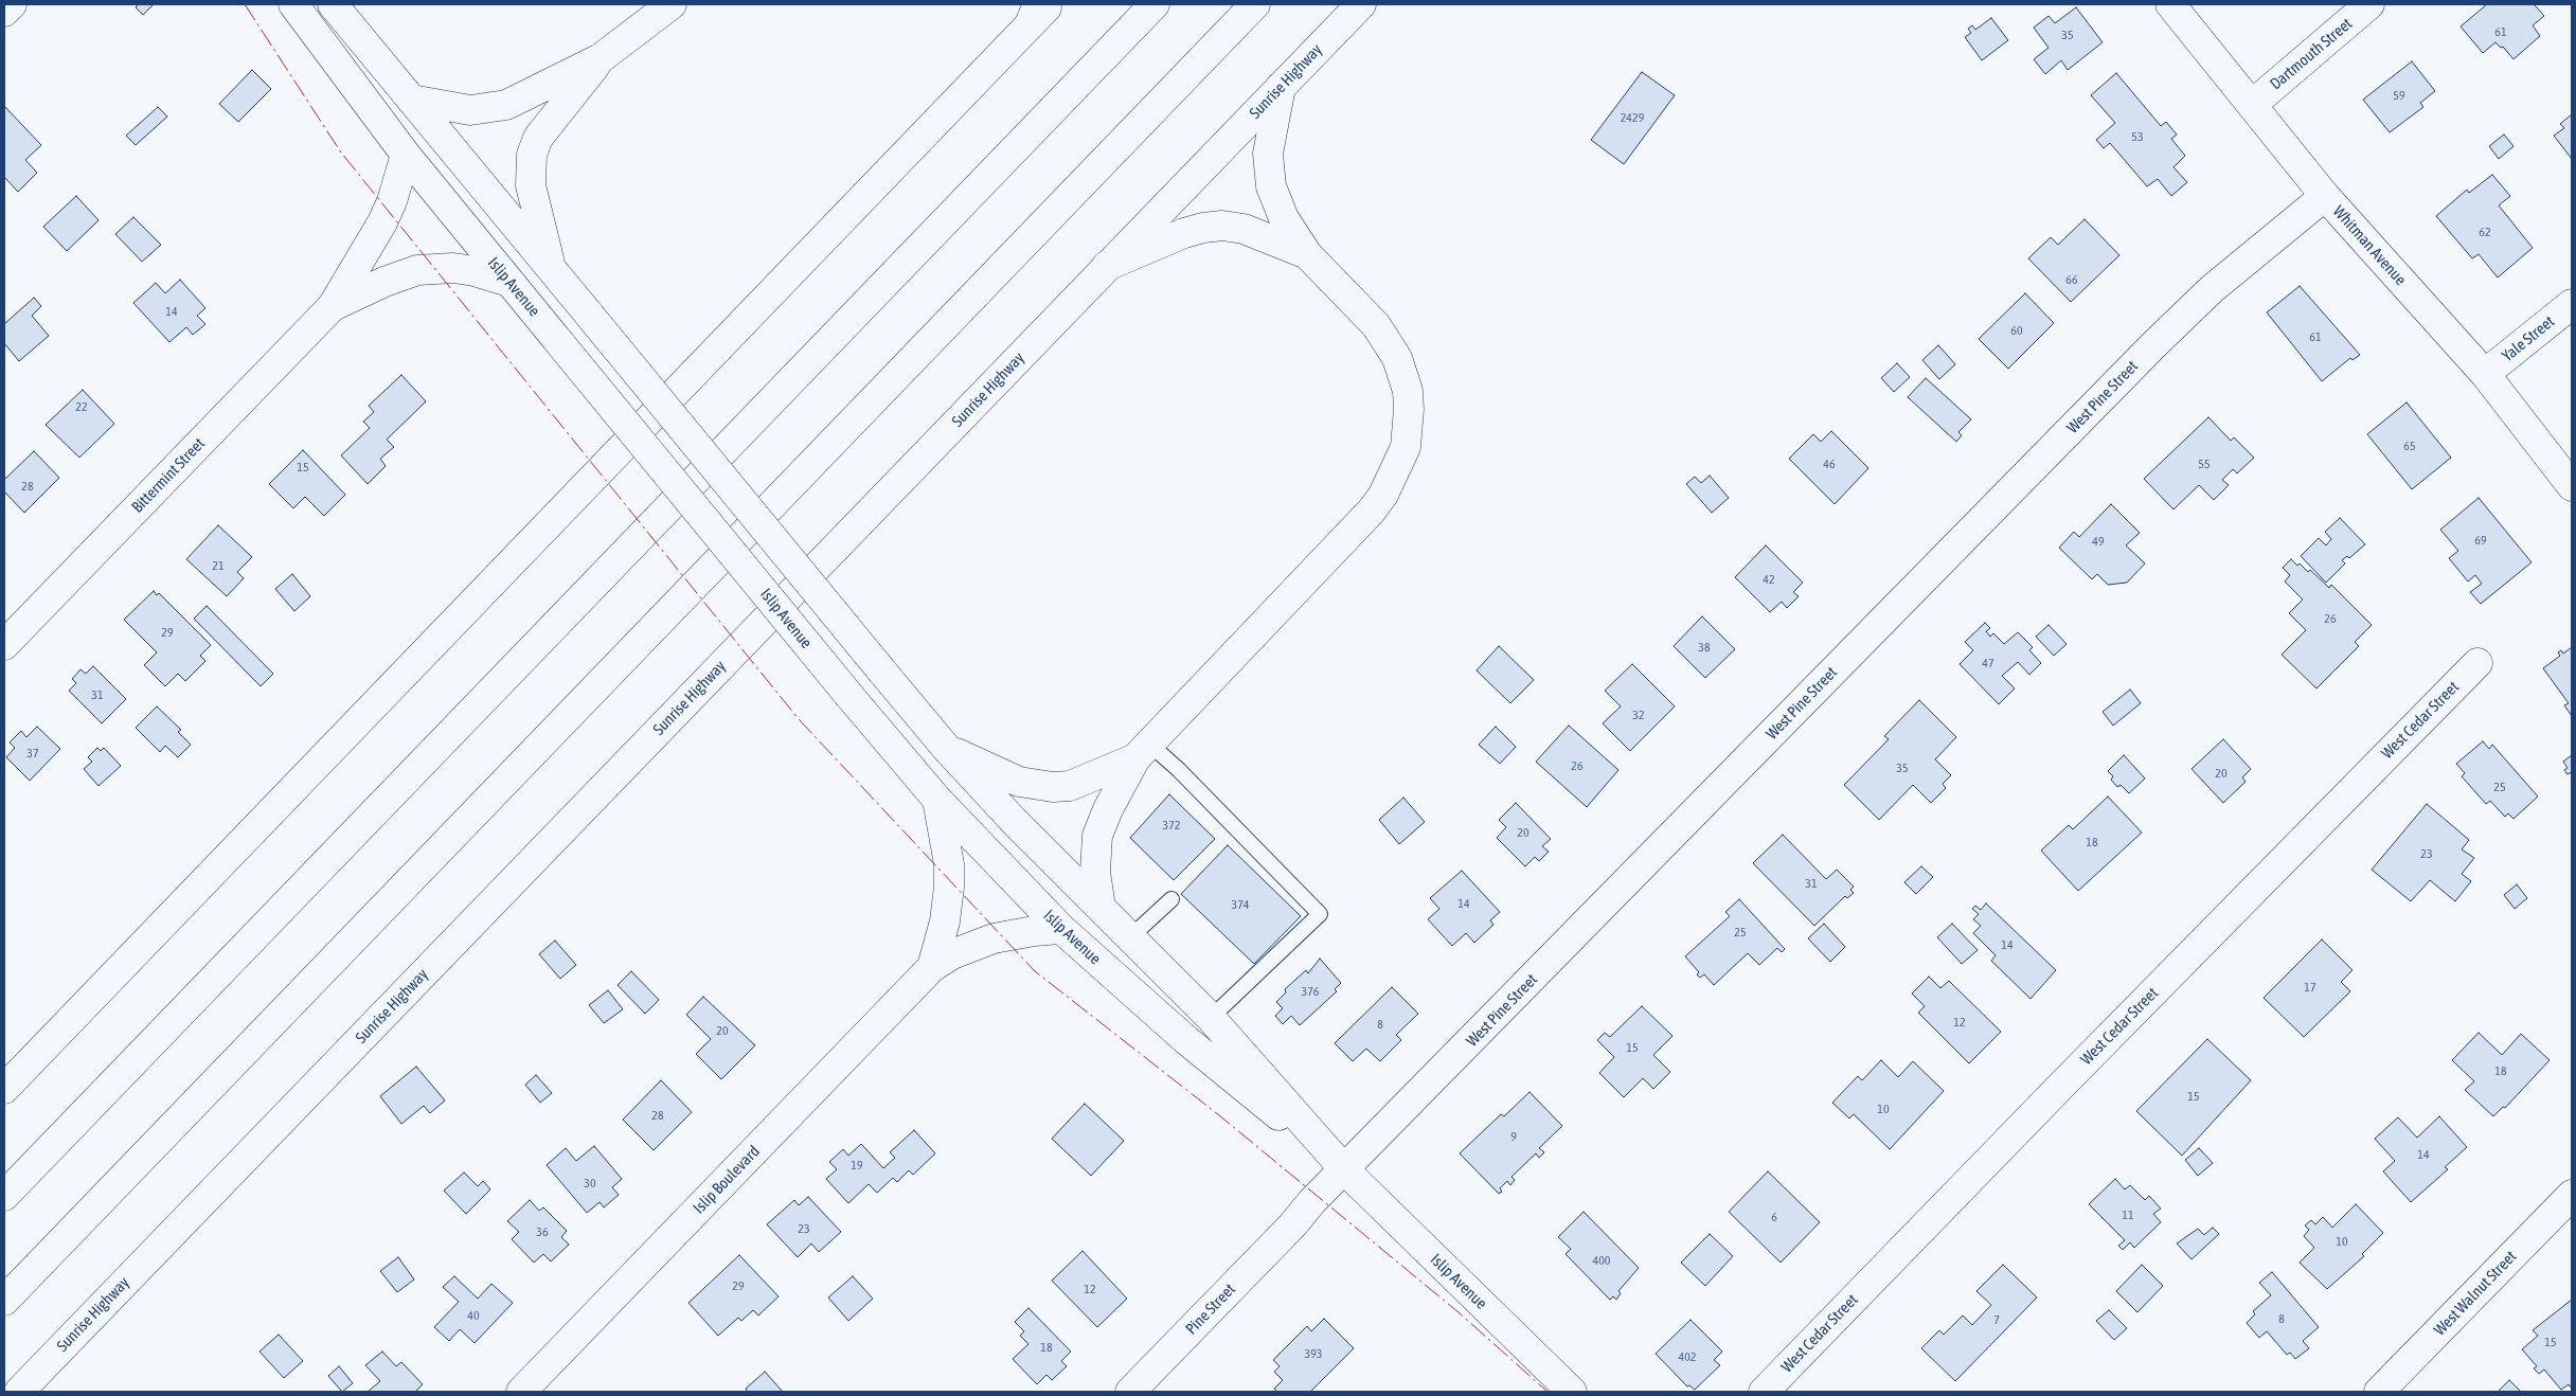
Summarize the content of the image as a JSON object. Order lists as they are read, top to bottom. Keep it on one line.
{"streets":{"main road":["Dartmouth Street","Sunrise Highway","Whitman Avenue","Islip Avenue","Yale Street","West Pine Street","Bittermint Street","West Cedar Street","Islip Boulevard","West Walnut Street","Pine Street"]},"crossings":[["Dartmouth Street","Whitman Avenue"],["Whitman Avenue","Yale Street"],["Whitman Avenue","West Pine Street"],["Islip Avenue","West Pine Street"],["West Pine Street","Pine Street"]],"house_numbers":["61","35","59","2429","53","62","66","14","60","61","22","65","46","55","15","28","69","49","21","42","26","29","38","47","31","32","37","26","35","20","25","372","20","18","23","31","14","374","25","14","17","376","12","8","20","15","18","15","10","28","9","14","19","30","11","6","23","36","10","400","29","12","40","8","7","15","18","393","402"]}
